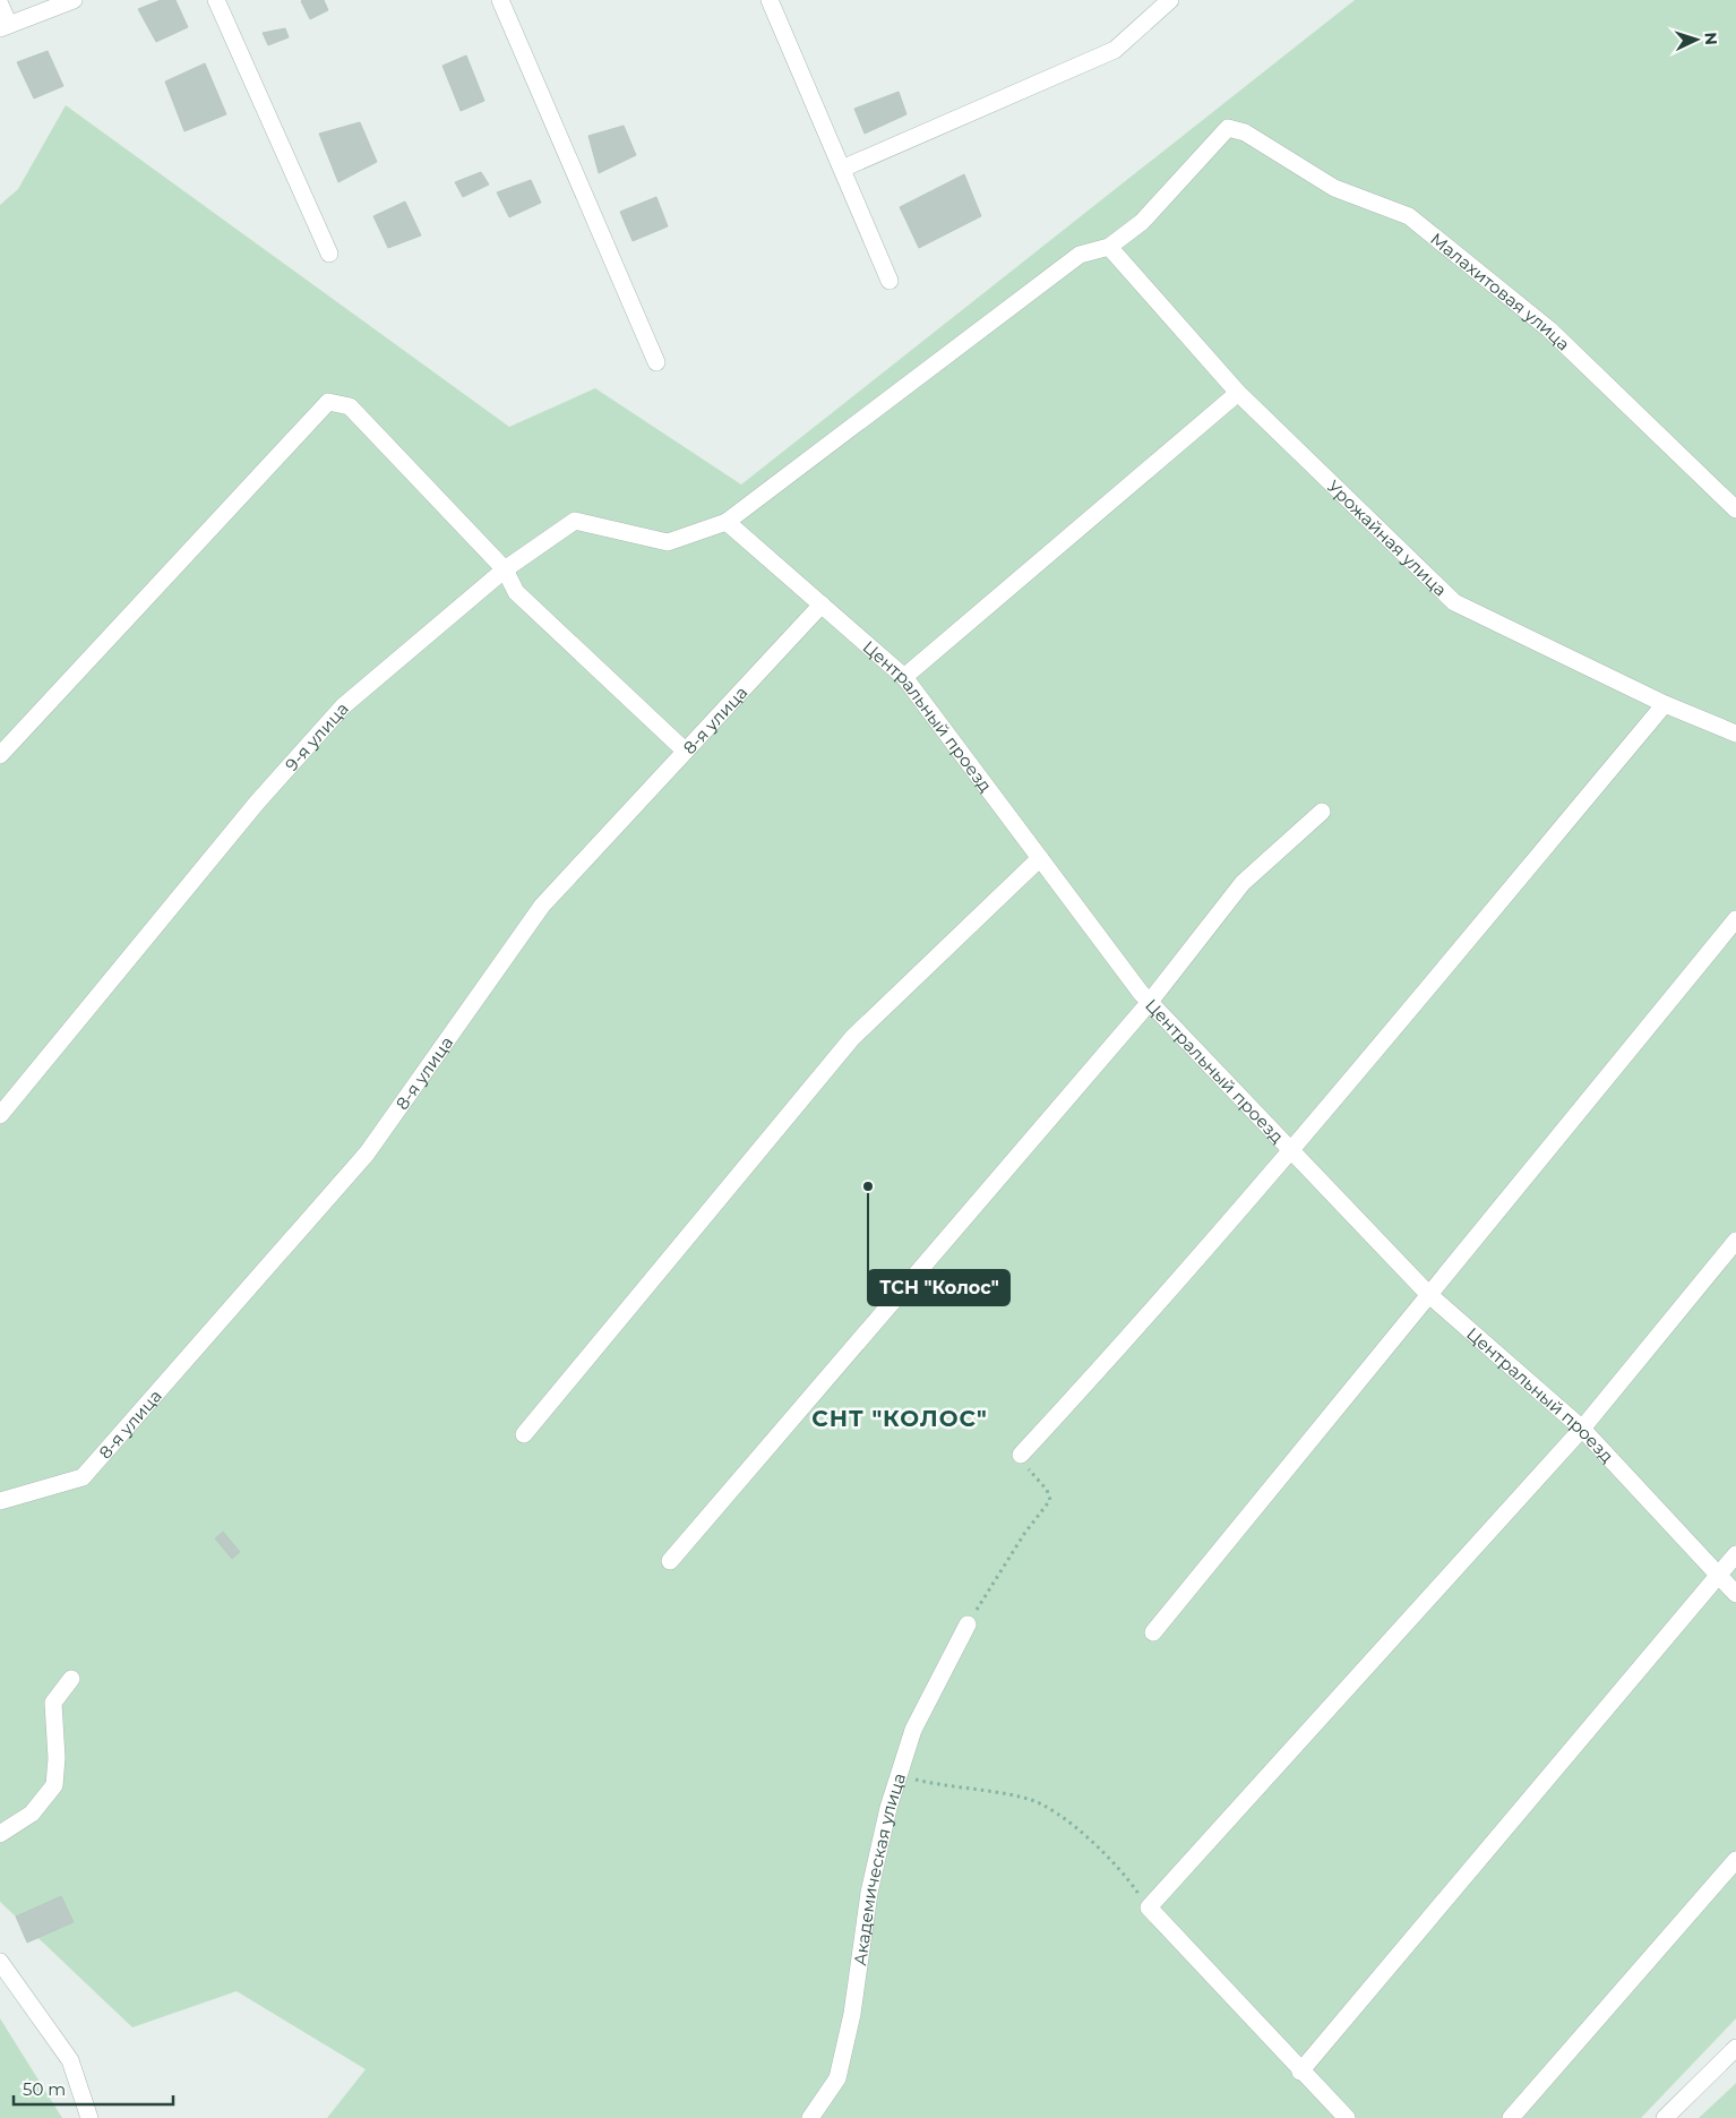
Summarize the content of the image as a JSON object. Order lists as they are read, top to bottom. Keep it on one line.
{"streets":{"street":["Малахитовая улица","Урожайная улица","Центральный проезд","8-я улица","9-я улица","Академическая улица"]},"crossings":[["Малахитовая улица","Урожайная улица"],["Малахитовая улица","9-я улица"],["Урожайная улица","9-я улица"],["Центральный проезд","8-я улица"],["Центральный проезд","9-я улица"]],"districts":["СНТ \"КОЛОС\""],"places":["ТСН \"Колос\""],"scale_bar":"50 m","north":"right"}
